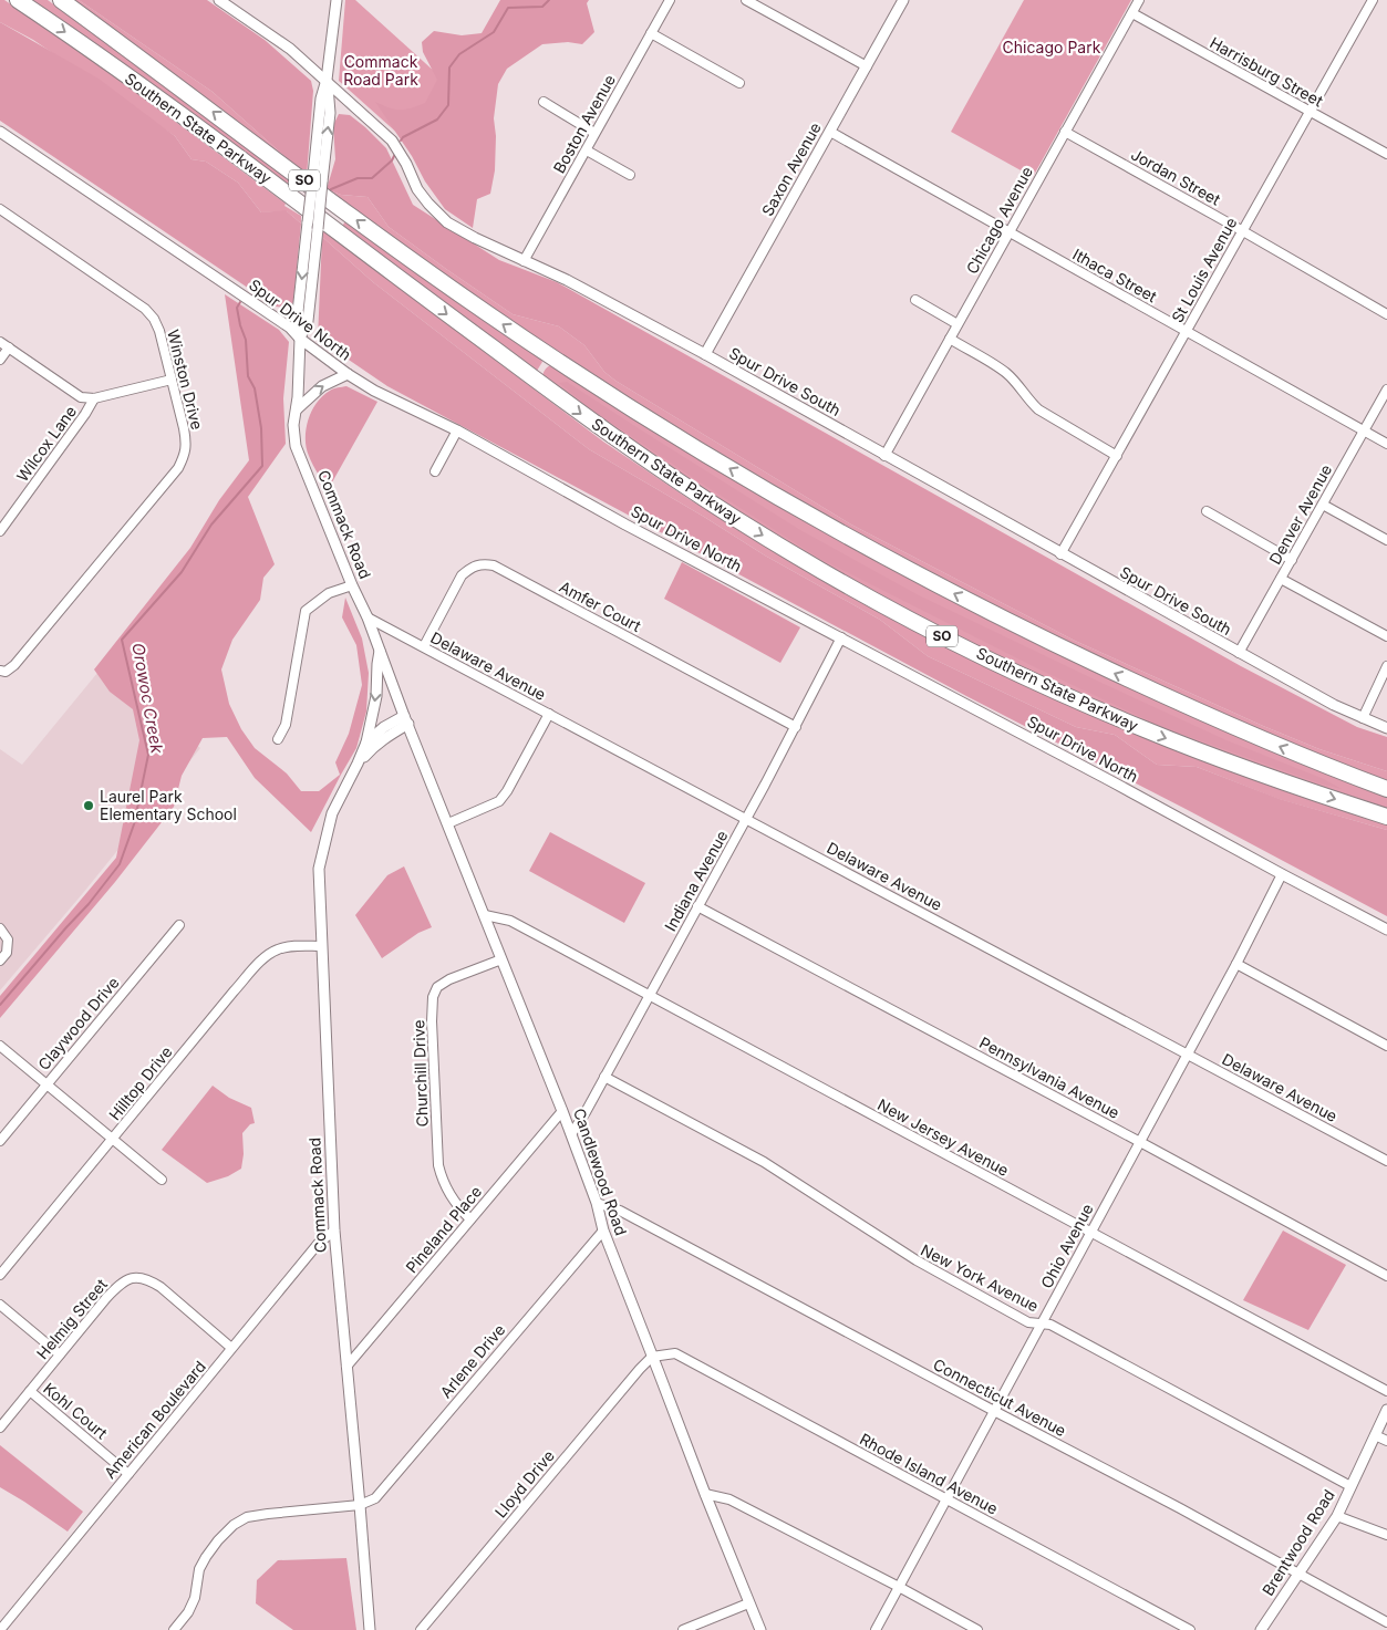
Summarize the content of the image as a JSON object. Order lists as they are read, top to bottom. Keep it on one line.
{"streets":{"highway":["Southern State Parkway","SO"],"street":["Harrisburg Street","Boston Avenue","Saxon Avenue","Jordan Street","Chicago Avenue","St Louis Avenue","Ithaca Street","Spur Drive North","Winston Drive","Spur Drive South","Wilcox Lane","Denver Avenue","Commack Road","Amfer Court","Delaware Avenue","Indiana Avenue","Claywood Drive","Churchill Drive","Pennsylvania Avenue","Hilltop Drive","New Jersey Avenue","Candlewood Road","Pineland Place","Ohio Avenue","New York Avenue","Helmig Street","Arlene Drive","Connecticut Avenue","Kohl Court","American Boulevard","Rhode Island Avenue","Lloyd Drive","Brentwood Road"]},"crossings":[["Harrisburg Street","Chicago Avenue"],["Harrisburg Street","St Louis Avenue"],["Boston Avenue","Spur Drive South"],["Saxon Avenue","Ithaca Street"],["Saxon Avenue","Spur Drive South"],["Jordan Street","Chicago Avenue"],["Jordan Street","St Louis Avenue"],["Chicago Avenue","Ithaca Street"],["Chicago Avenue","Spur Drive South"],["St Louis Avenue","Ithaca Street"],["St Louis Avenue","Spur Drive South"],["Ithaca Street","Denver Avenue"],["Spur Drive North","Commack Road"],["Spur Drive North","Indiana Avenue"],["Spur Drive North","Ohio Avenue"],["Spur Drive South","Denver Avenue"],["Spur Drive South","Commack Road"],["Commack Road","Delaware Avenue"],["Commack Road","Hilltop Drive"],["Commack Road","Candlewood Road"],["Commack Road","Pineland Place"],["Commack Road","Arlene Drive"],["Commack Road","American Boulevard"],["Amfer Court","Delaware Avenue"],["Amfer Court","Indiana Avenue"],["Delaware Avenue","Indiana Avenue"],["Delaware Avenue","Ohio Avenue"],["Indiana Avenue","Pennsylvania Avenue"],["Indiana Avenue","New Jersey Avenue"],["Indiana Avenue","Candlewood Road"],["Indiana Avenue","New York Avenue"],["Churchill Drive","Candlewood Road"],["Churchill Drive","Pineland Place"],["Pennsylvania Avenue","Ohio Avenue"],["New Jersey Avenue","Candlewood Road"],["New Jersey Avenue","Ohio Avenue"],["Candlewood Road","Pineland Place"],["Candlewood Road","Arlene Drive"],["Candlewood Road","Connecticut Avenue"],["Candlewood Road","Rhode Island Avenue"],["Candlewood Road","Lloyd Drive"],["Ohio Avenue","New York Avenue"],["Ohio Avenue","Connecticut Avenue"],["Ohio Avenue","Rhode Island Avenue"],["New York Avenue","Brentwood Road"],["Helmig Street","Kohl Court"],["Helmig Street","American Boulevard"],["Connecticut Avenue","Brentwood Road"],["Kohl Court","American Boulevard"],["Rhode Island Avenue","Lloyd Drive"]],"water":["Orowoc Creek"],"parks":["Chicago Park","Commack Road Park"],"places":["Laurel Park Elementary School"]}
